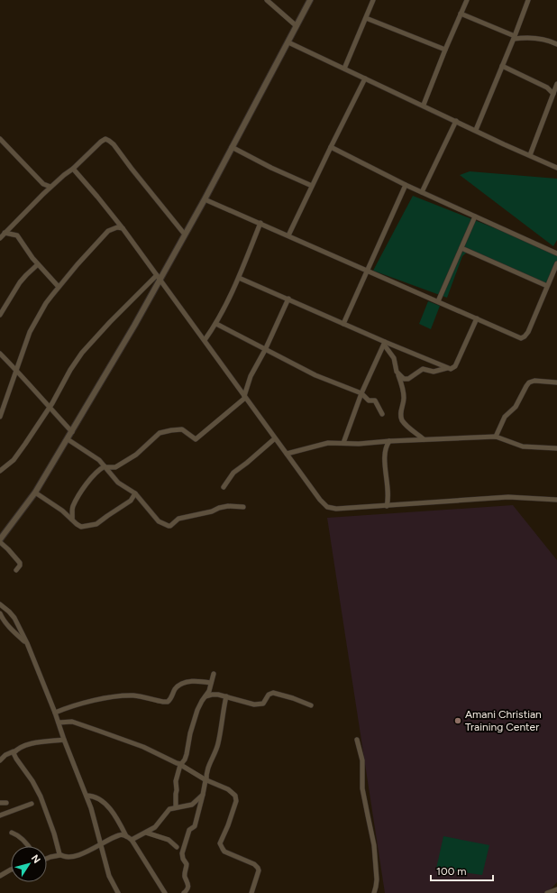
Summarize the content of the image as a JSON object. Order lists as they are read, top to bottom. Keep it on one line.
{"places":["Amani Christian Training Center"],"scale_bar":"100 m","north":"top right"}
